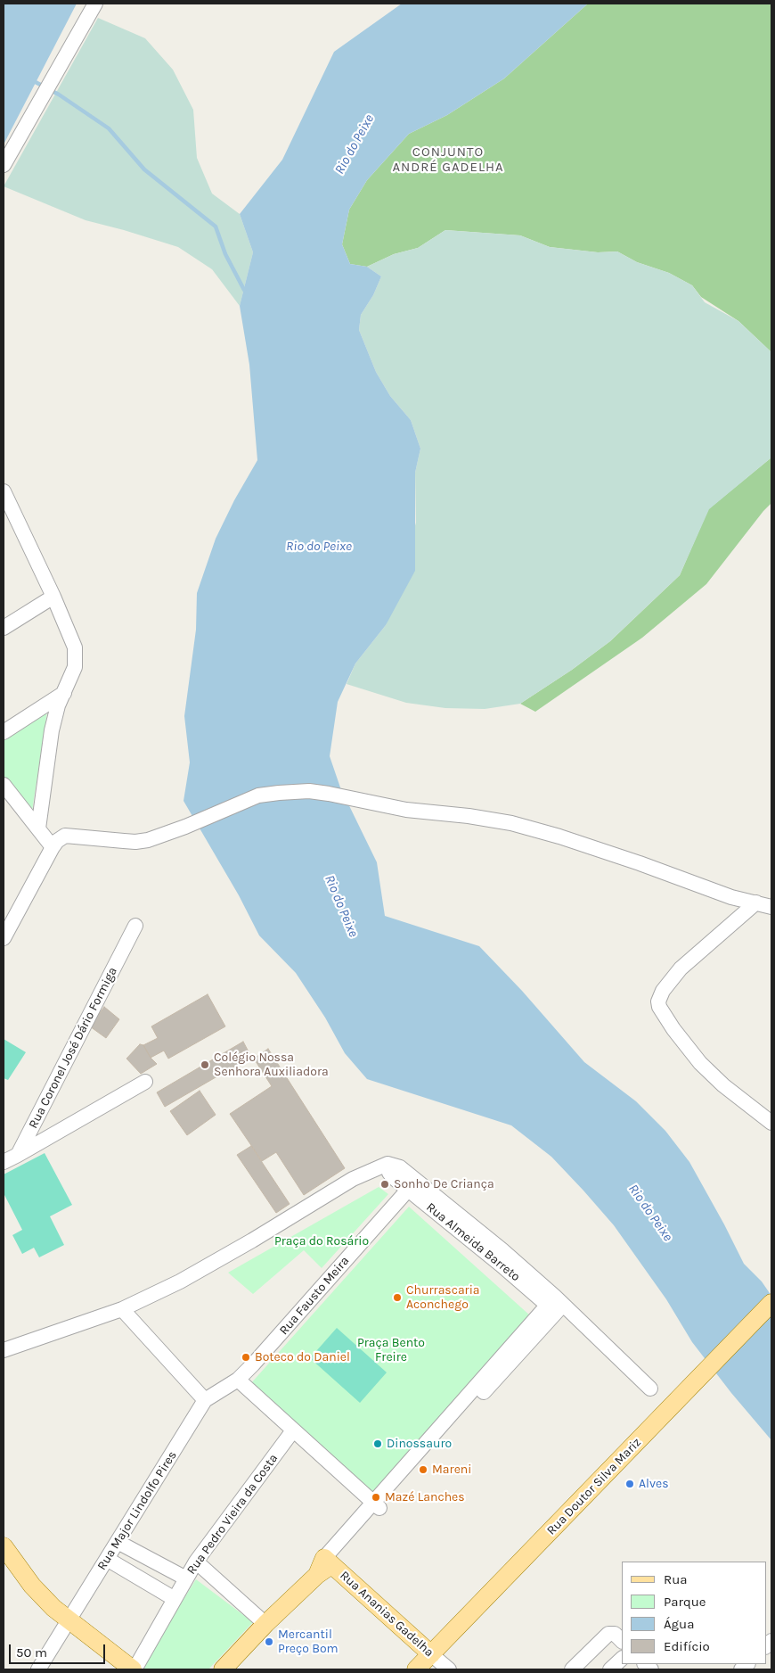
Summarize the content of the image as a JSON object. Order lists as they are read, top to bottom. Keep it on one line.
{"streets":{"main road":["Rua Doutor Silva Mariz","Rua Ananias Gadelha"],"street":["Rua Coronel José Dário Formiga","Rua Almeida Barreto","Rua Fausto Meira","Rua Major Lindolfo Pires","Rua Pedro Vieira da Costa"]},"crossings":[["Rua Almeida Barreto","Rua Fausto Meira"],["Rua Fausto Meira","Rua Major Lindolfo Pires"],["Rua Doutor Silva Mariz","Rua Ananias Gadelha"]],"districts":["CONJUNTO ANDRÉ GADELHA"],"water":["Rio do Peixe"],"parks":["Praça do Rosário","Praça Bento Freire"],"places":["Colégio Nossa Senhora Auxiliadora","Sonho De Criança","Churrascaria Aconchego","Boteco do Daniel","Dinossauro","Mareni","Alves","Mazé Lanches","Mercantil Preço Bom"],"legend":["Rua","Parque","Água","Edifício"],"scale_bar":"50 m"}
